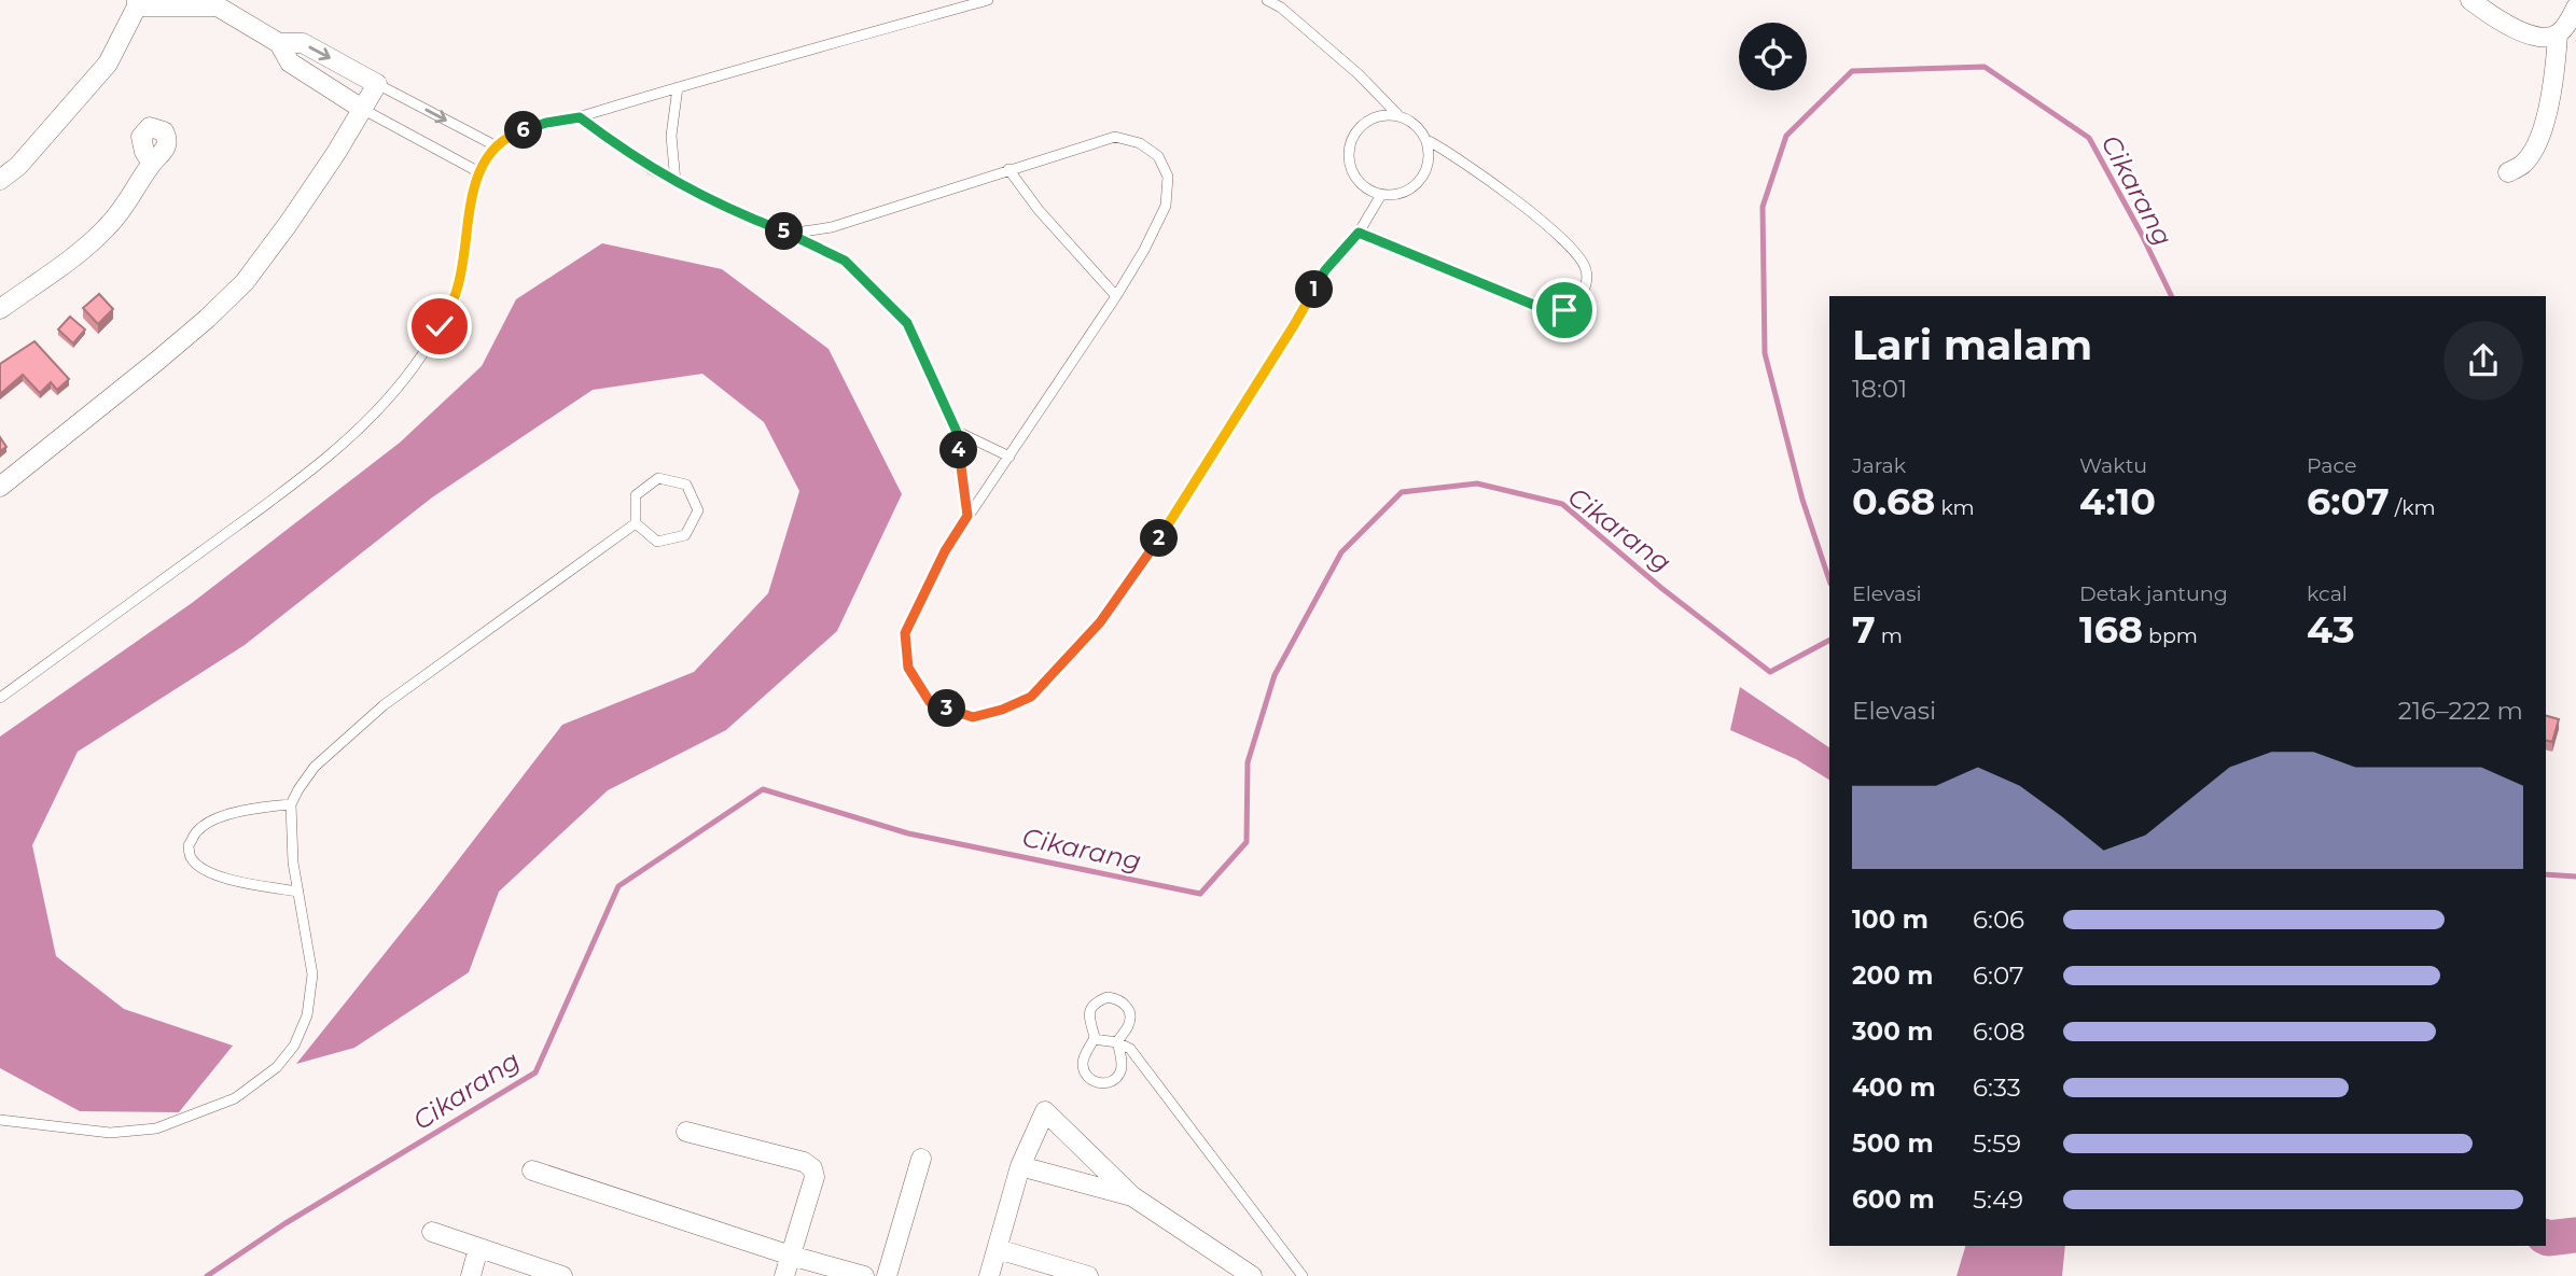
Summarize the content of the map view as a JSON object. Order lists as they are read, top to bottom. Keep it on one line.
{"water":["Cikarang"],"page":{"pins":["6","5","1","4","2","3"],"heading":["Lari malam","18:01"],"stats":[["Jarak","0.68 km"],["Waktu","4:10"],["Pace","6:07 /km"],["Elevasi","7 m"],["Detak jantung","168 bpm"],["kcal","43"]],"chart":["Elevasi","216–222 m"],"list":[{"name":"100 m","note":"6:06"},{"name":"200 m","note":"6:07"},{"name":"300 m","note":"6:08"},{"name":"400 m","note":"6:33"},{"name":"500 m","note":"5:59"},{"name":"600 m","note":"5:49"}]}}
